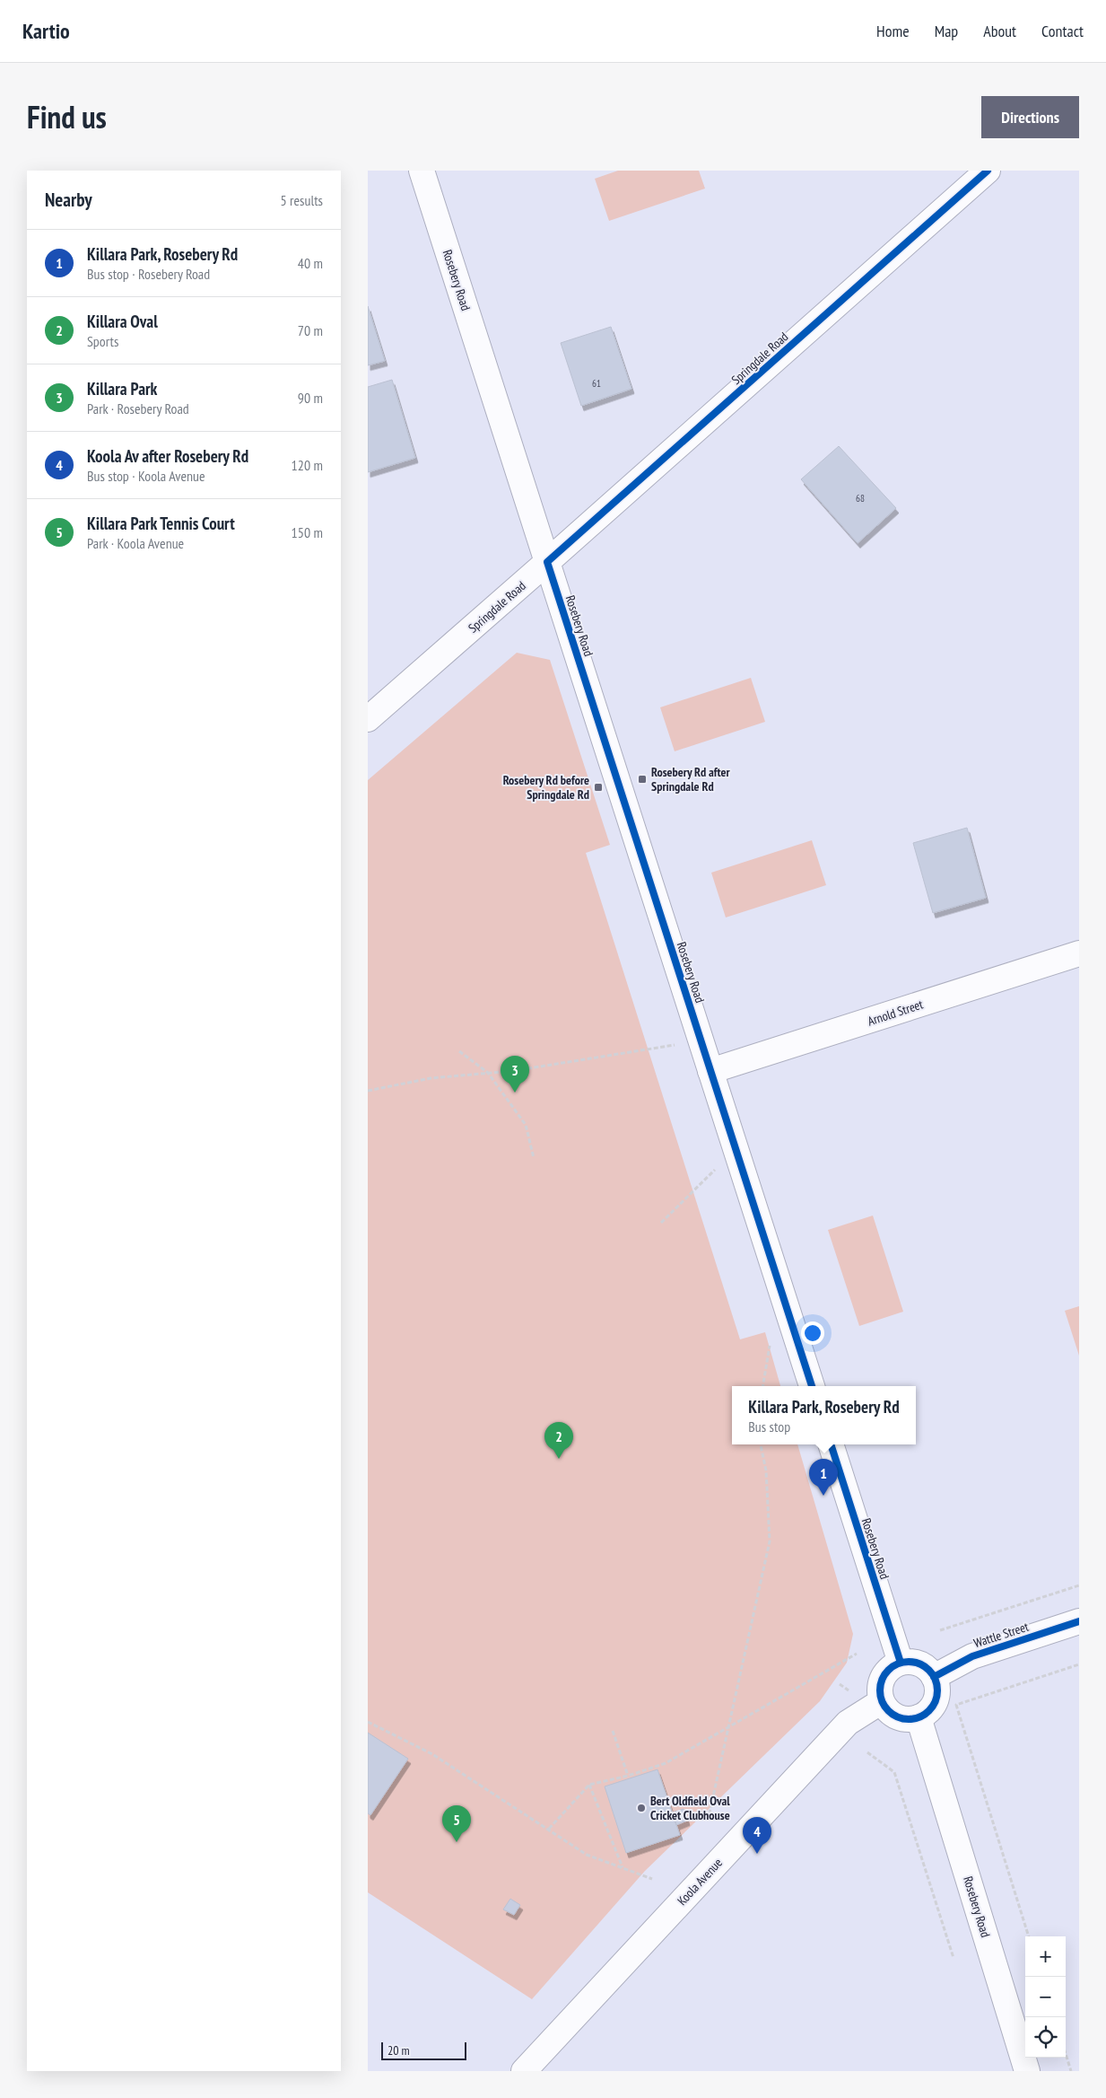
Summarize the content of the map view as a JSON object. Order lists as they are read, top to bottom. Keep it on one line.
{"streets":{"main road":["Rosebery Road","Springdale Road","Arnold Street","Wattle Street","Koola Avenue"]},"crossings":[["Rosebery Road","Springdale Road"],["Rosebery Road","Arnold Street"],["Rosebery Road","Wattle Street"],["Rosebery Road","Koola Avenue"],["Wattle Street","Koola Avenue"]],"places":{"transit":["Rosebery Rd after Springdale Rd","Rosebery Rd before Springdale Rd"],"other":["Bert Oldfield Oval Cricket Clubhouse"]},"house_numbers":["61","68"],"scale_bar":"20 m","page":{"header":"Kartio","nav":["Home","Map","About","Contact"],"title":"Find us","buttons":"Directions","heading":["Nearby","5 results"],"list":[{"mark":"1","name":"Killara Park, Rosebery Rd","note":"Bus stop · Rosebery Road","value":"40 m"},{"mark":"2","name":"Killara Oval","note":"Sports","value":"70 m"},{"mark":"3","name":"Killara Park","note":"Park · Rosebery Road","value":"90 m"},{"mark":"4","name":"Koola Av after Rosebery Rd","note":"Bus stop · Koola Avenue","value":"120 m"},{"mark":"5","name":"Killara Park Tennis Court","note":"Park · Koola Avenue","value":"150 m"}],"pins":["3","2","1","5","4"],"popup":["Killara Park, Rosebery Rd","Bus stop"],"map_buttons":["+","−"],"scale":"20 m"}}
